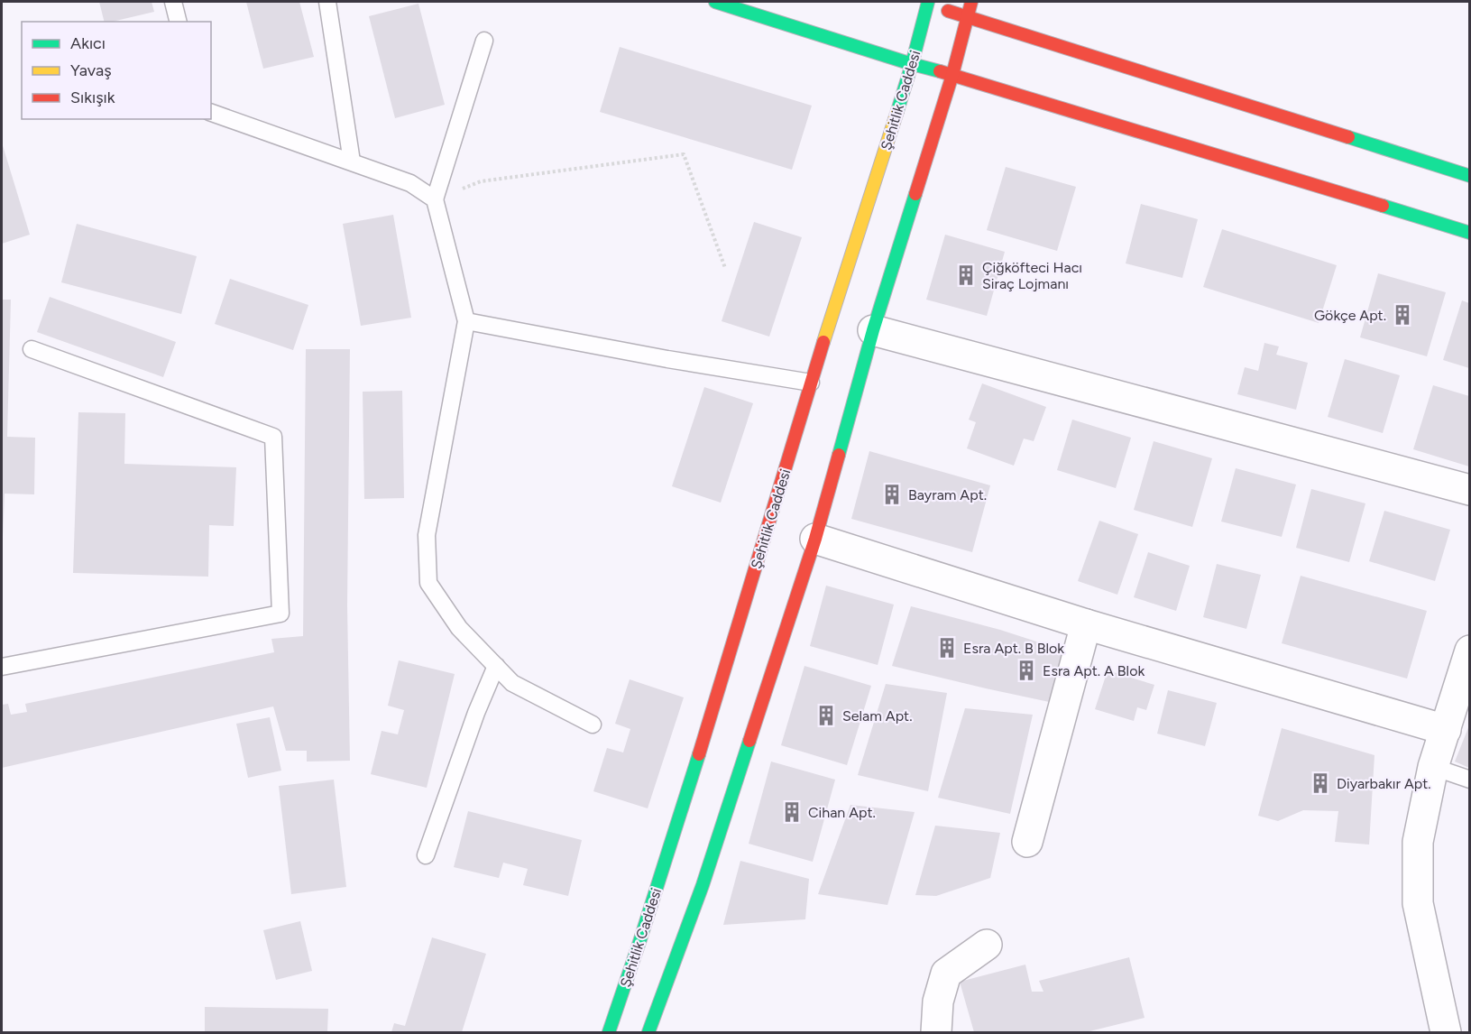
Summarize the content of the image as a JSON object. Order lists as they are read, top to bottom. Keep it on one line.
{"streets":{"street":["Şehitlik Caddesi"]},"places":{"building":["Çiğköfteci Hacı Siraç Lojmanı","Gökçe Apt.","Bayram Apt.","Esra Apt. B Blok","Esra Apt. A Blok","Selam Apt.","Diyarbakır Apt.","Cihan Apt."]},"legend":["Akıcı","Yavaş","Sıkışık"]}
